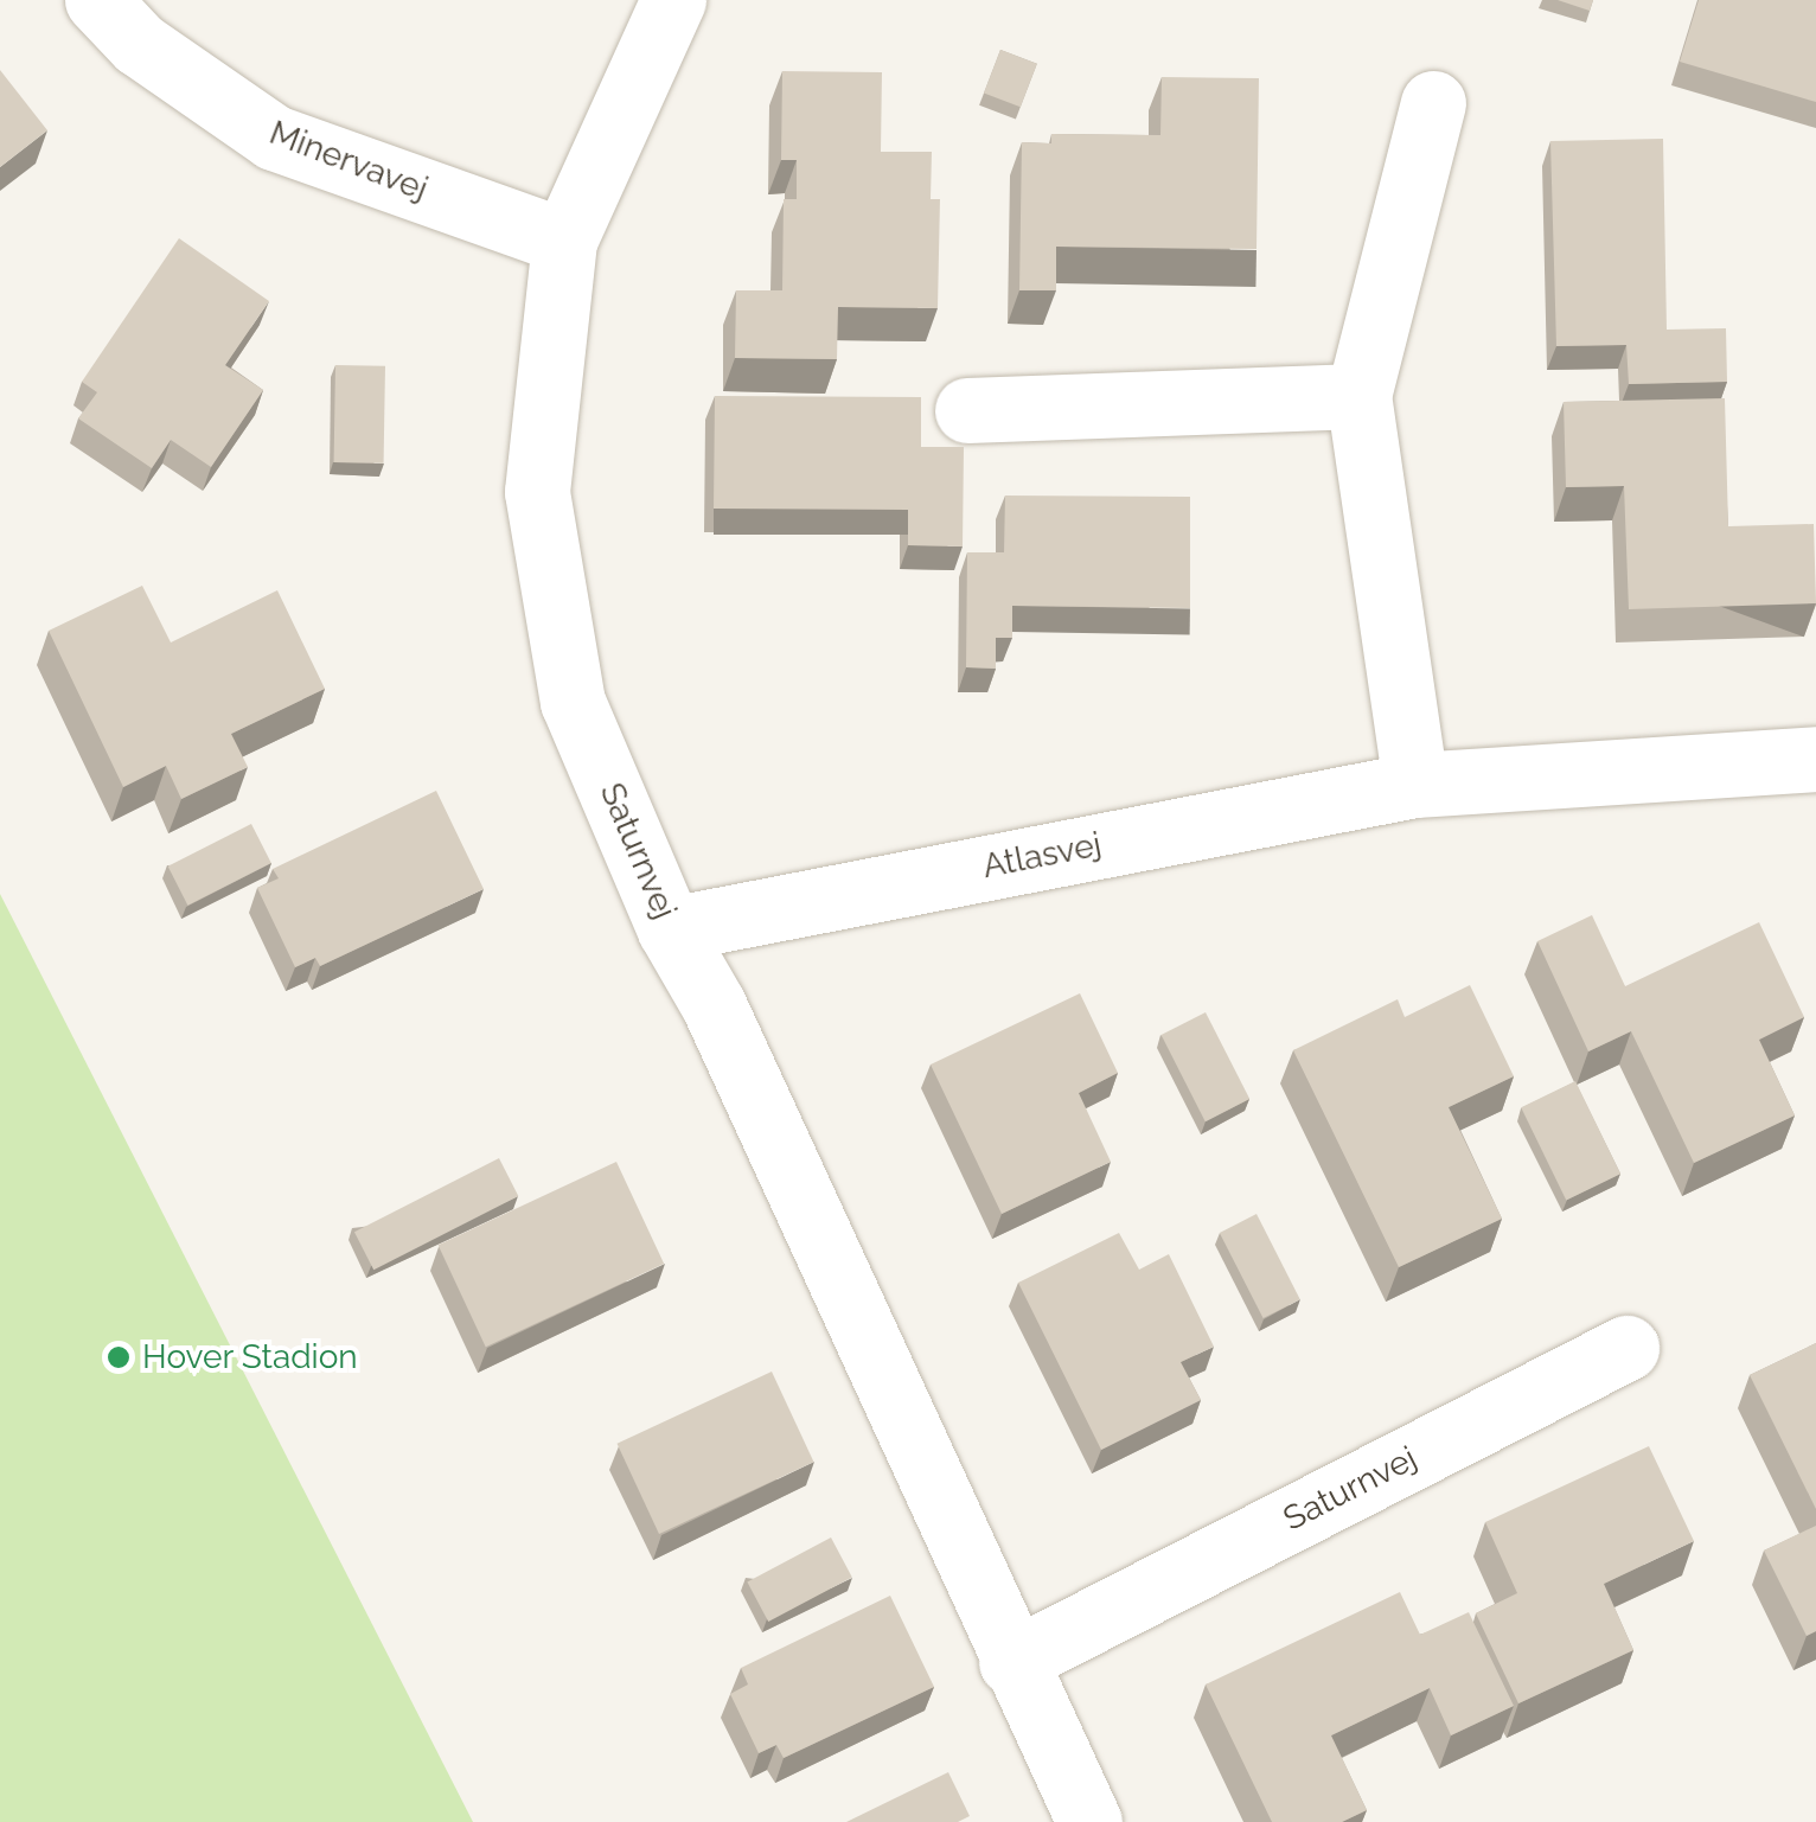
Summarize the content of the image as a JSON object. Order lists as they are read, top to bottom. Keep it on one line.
{"streets":{"street":["Minervavej","Saturnvej","Atlasvej"]},"crossings":[["Minervavej","Saturnvej"],["Saturnvej","Atlasvej"]],"places":["Hover Stadion"]}
